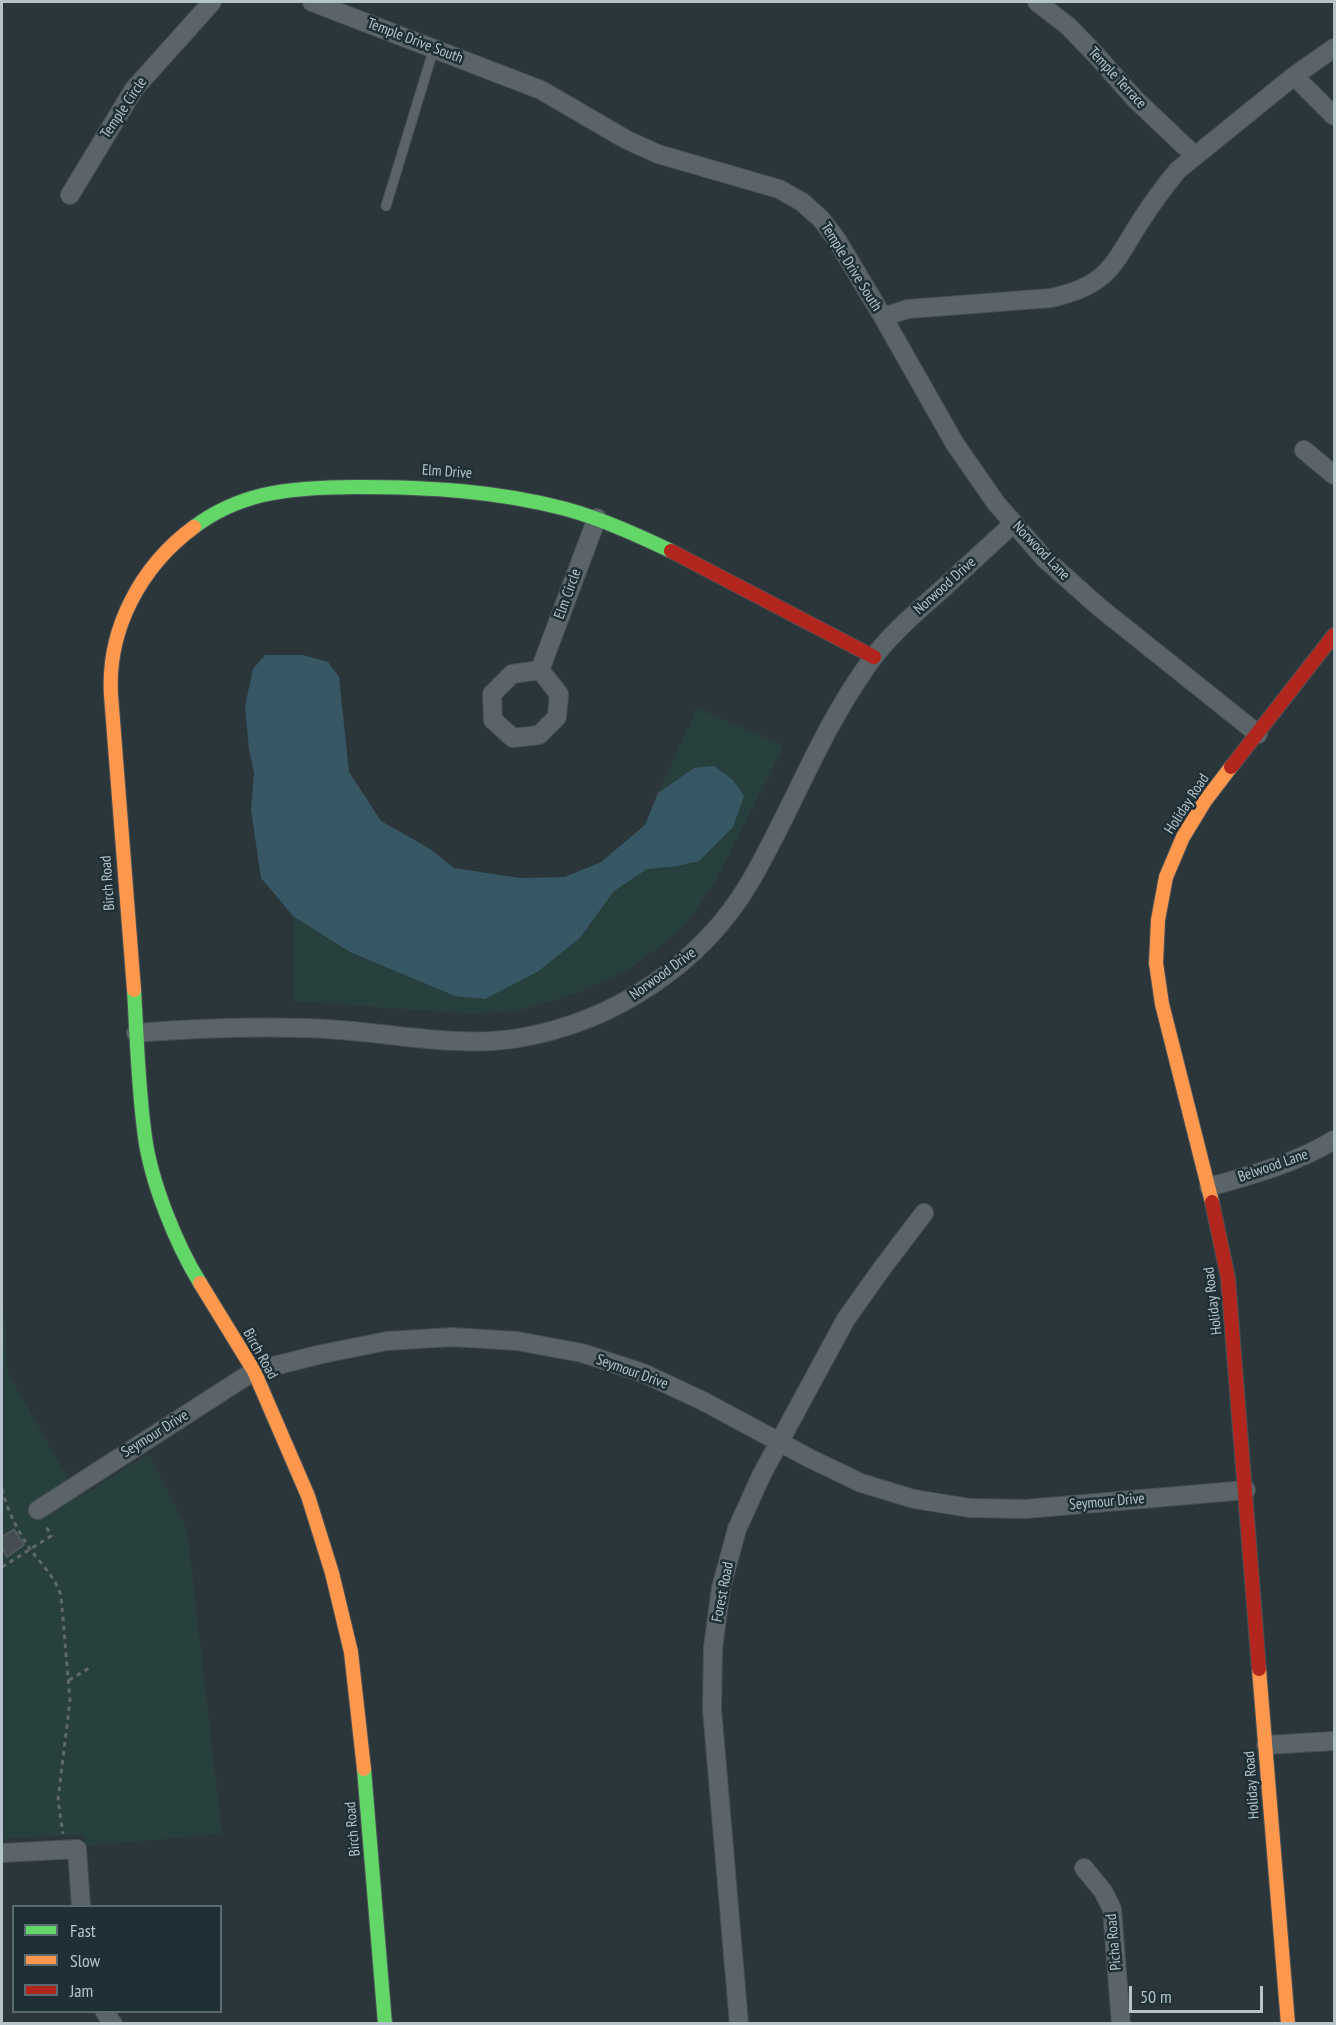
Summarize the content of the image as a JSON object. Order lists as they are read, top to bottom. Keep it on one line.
{"streets":{"street":["Temple Drive South","Temple Terrace","Temple Circle","Elm Drive","Norwood Lane","Norwood Drive","Elm Circle","Holiday Road","Birch Road","Belwood Lane","Seymour Drive","Forest Road","Picha Road"]},"crossings":[["Temple Drive South","Temple Terrace"],["Temple Drive South","Norwood Lane"],["Elm Drive","Norwood Drive"],["Elm Drive","Elm Circle"],["Elm Drive","Birch Road"],["Norwood Lane","Norwood Drive"],["Norwood Lane","Holiday Road"],["Norwood Drive","Birch Road"],["Holiday Road","Belwood Lane"],["Holiday Road","Seymour Drive"],["Birch Road","Seymour Drive"],["Seymour Drive","Forest Road"]],"legend":["Fast","Slow","Jam"],"scale_bar":"50 m"}
